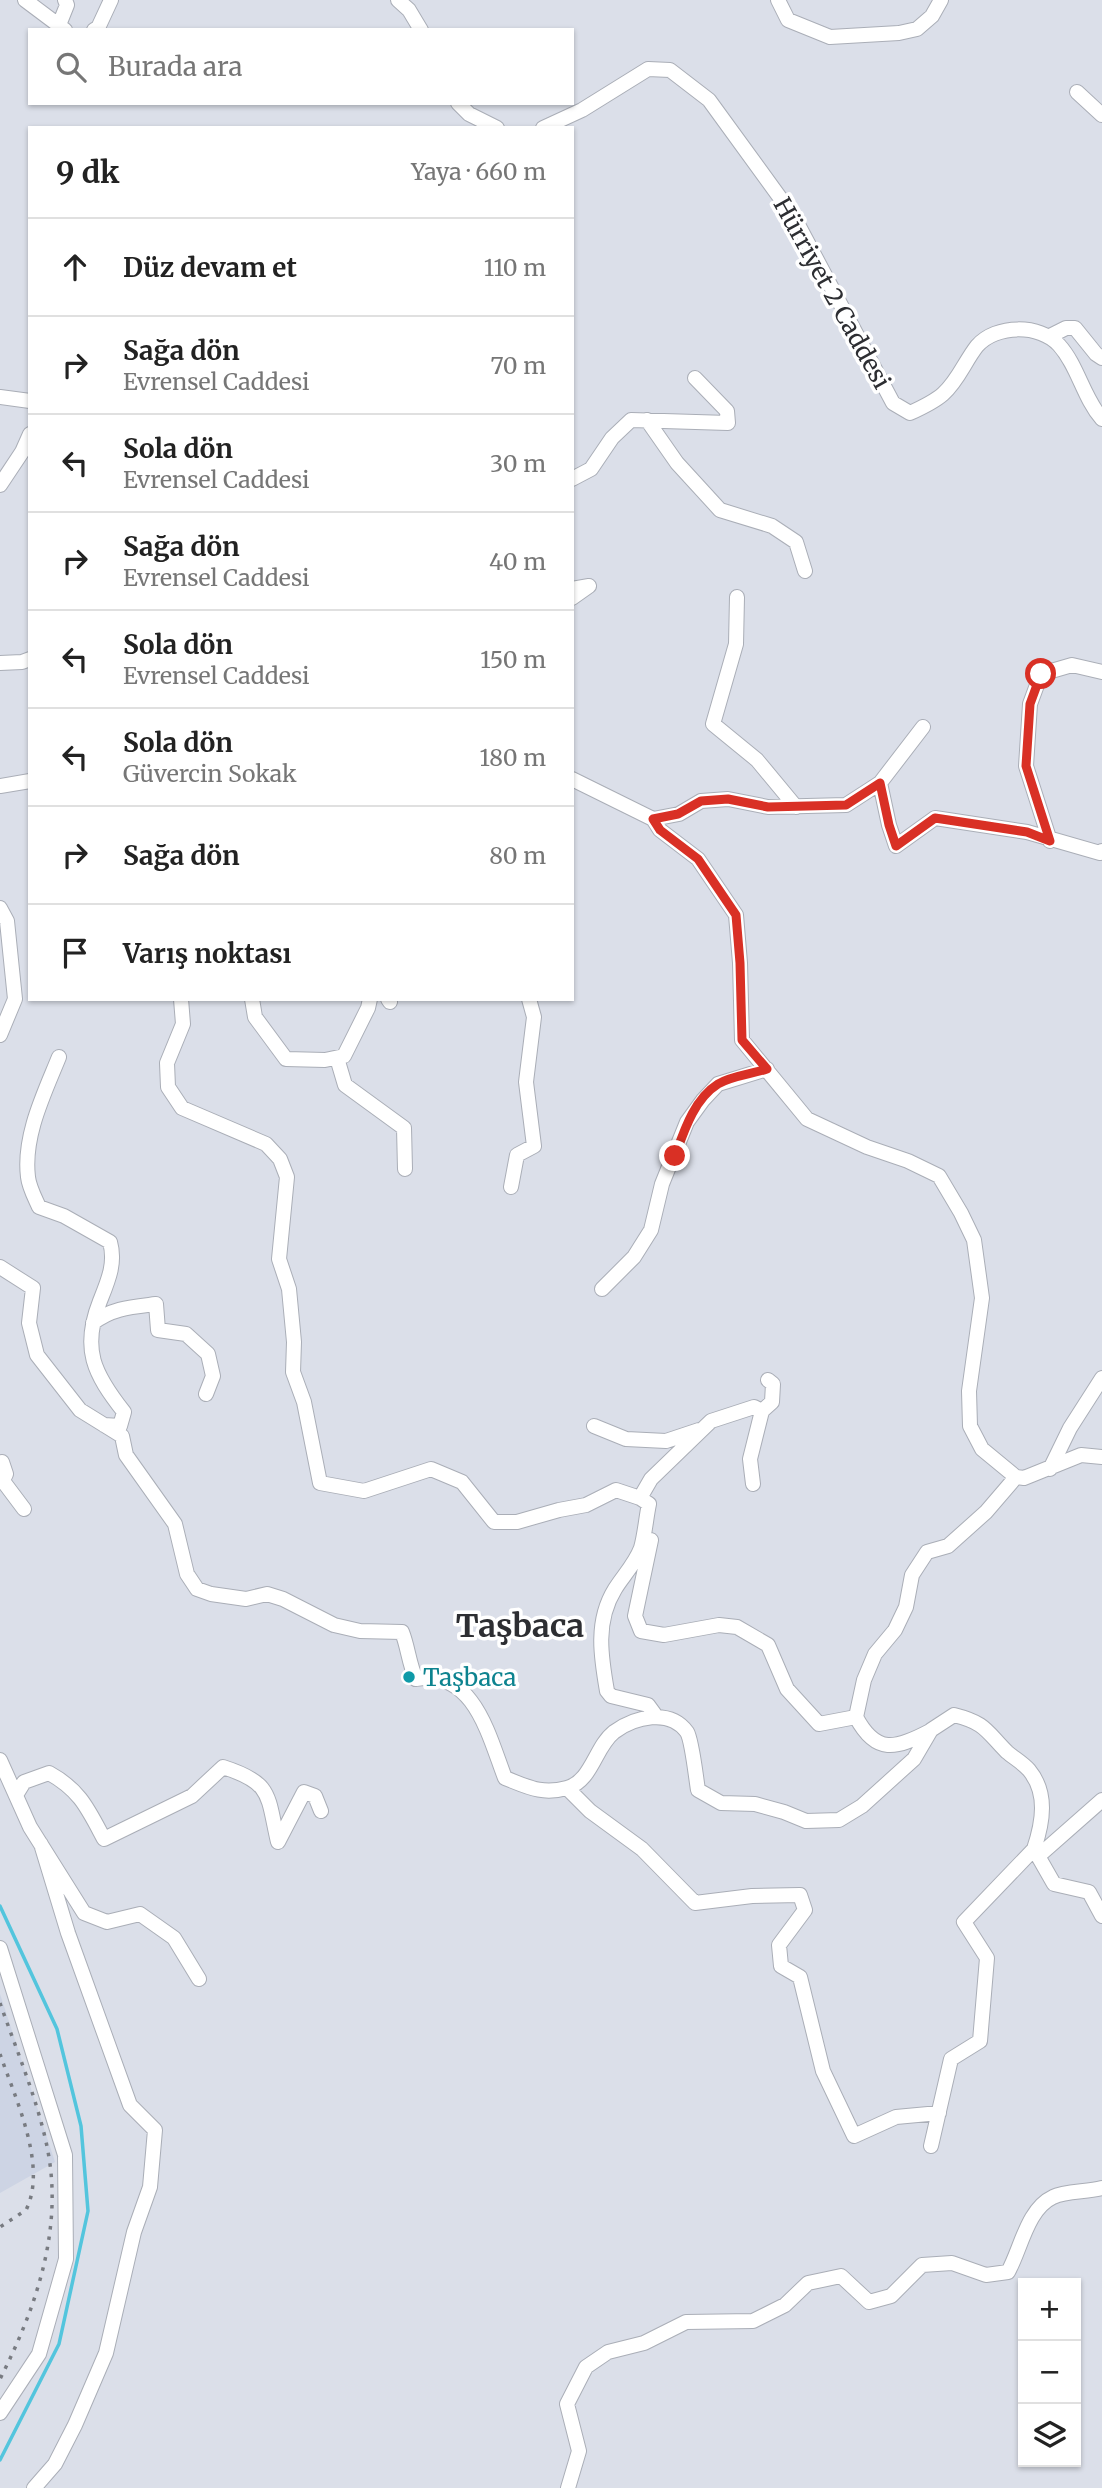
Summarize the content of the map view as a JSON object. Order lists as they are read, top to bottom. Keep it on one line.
{"streets":{"street":["Hürriyet 2 Caddesi"]},"districts":["Taşbaca"],"places":["Taşbaca"],"page":{"search":"Burada ara","heading":["9 dk","Yaya · 660 m"],"list":[["Düz devam et","110 m"],["Sağa dön","Evrensel Caddesi","70 m"],["Sola dön","Evrensel Caddesi","30 m"],["Sağa dön","Evrensel Caddesi","40 m"],["Sola dön","Evrensel Caddesi","150 m"],["Sola dön","Güvercin Sokak","180 m"],["Sağa dön","80 m"],"Varış noktası"],"map_buttons":["+","−"]}}
